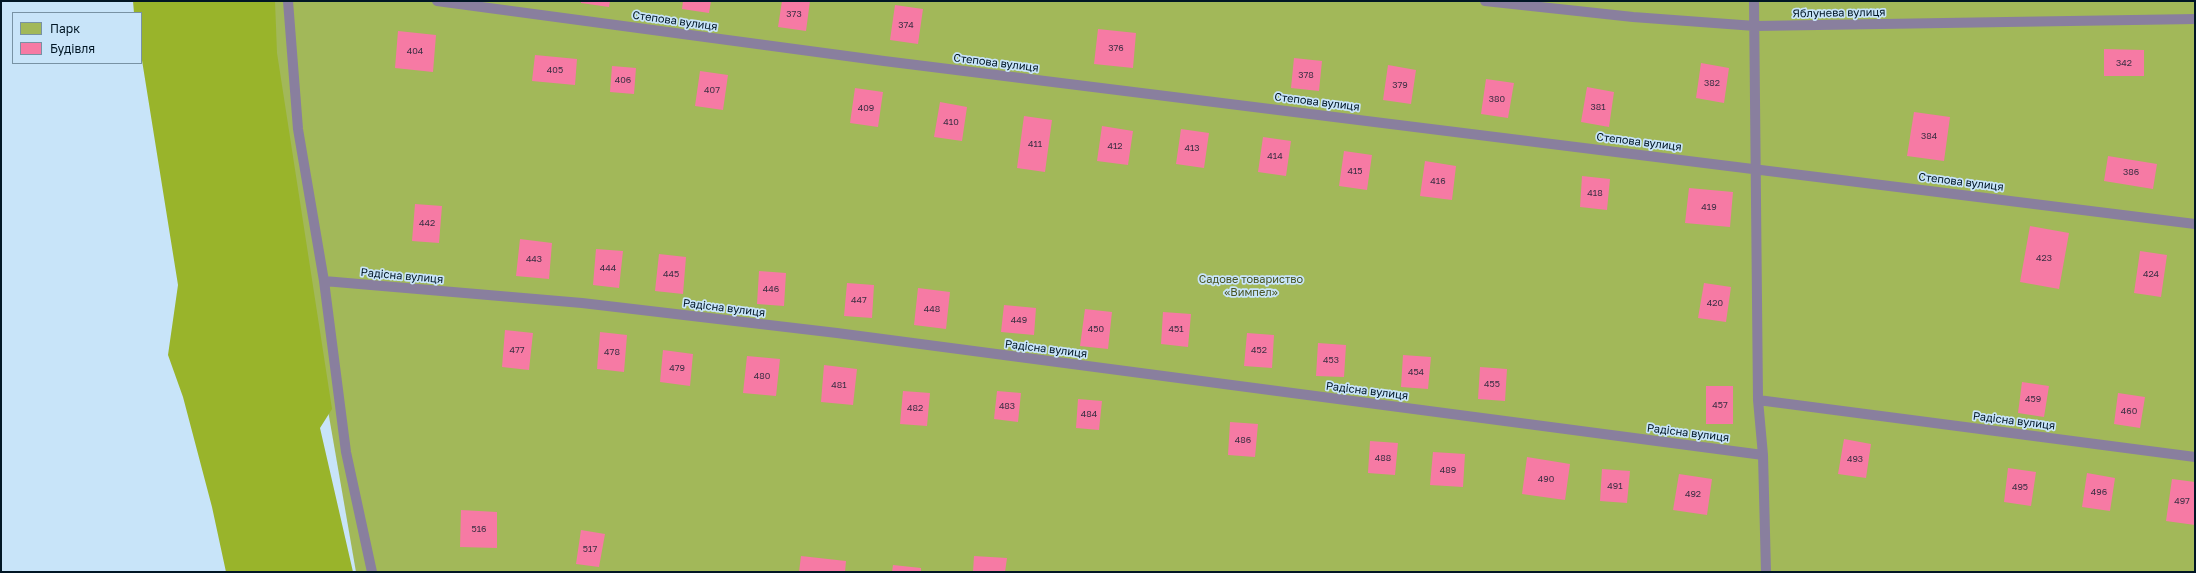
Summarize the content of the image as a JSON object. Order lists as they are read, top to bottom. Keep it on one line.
{"streets":{"lane":["Яблунева вулиця","Степова вулиця","Радісна вулиця"]},"parks":["Садове товариство «Вимпел»"],"house_numbers":["373","374","376","404","342","405","378","406","382","379","407","380","381","409","410","384","411","412","413","414","415","386","416","418","419","442","423","443","444","445","424","446","447","420","448","449","450","451","477","452","478","453","479","454","480","455","481","459","457","483","482","460","484","486","488","493","489","490","491","495","496","492","497","516","517"],"legend":["Парк","Будівля"]}
